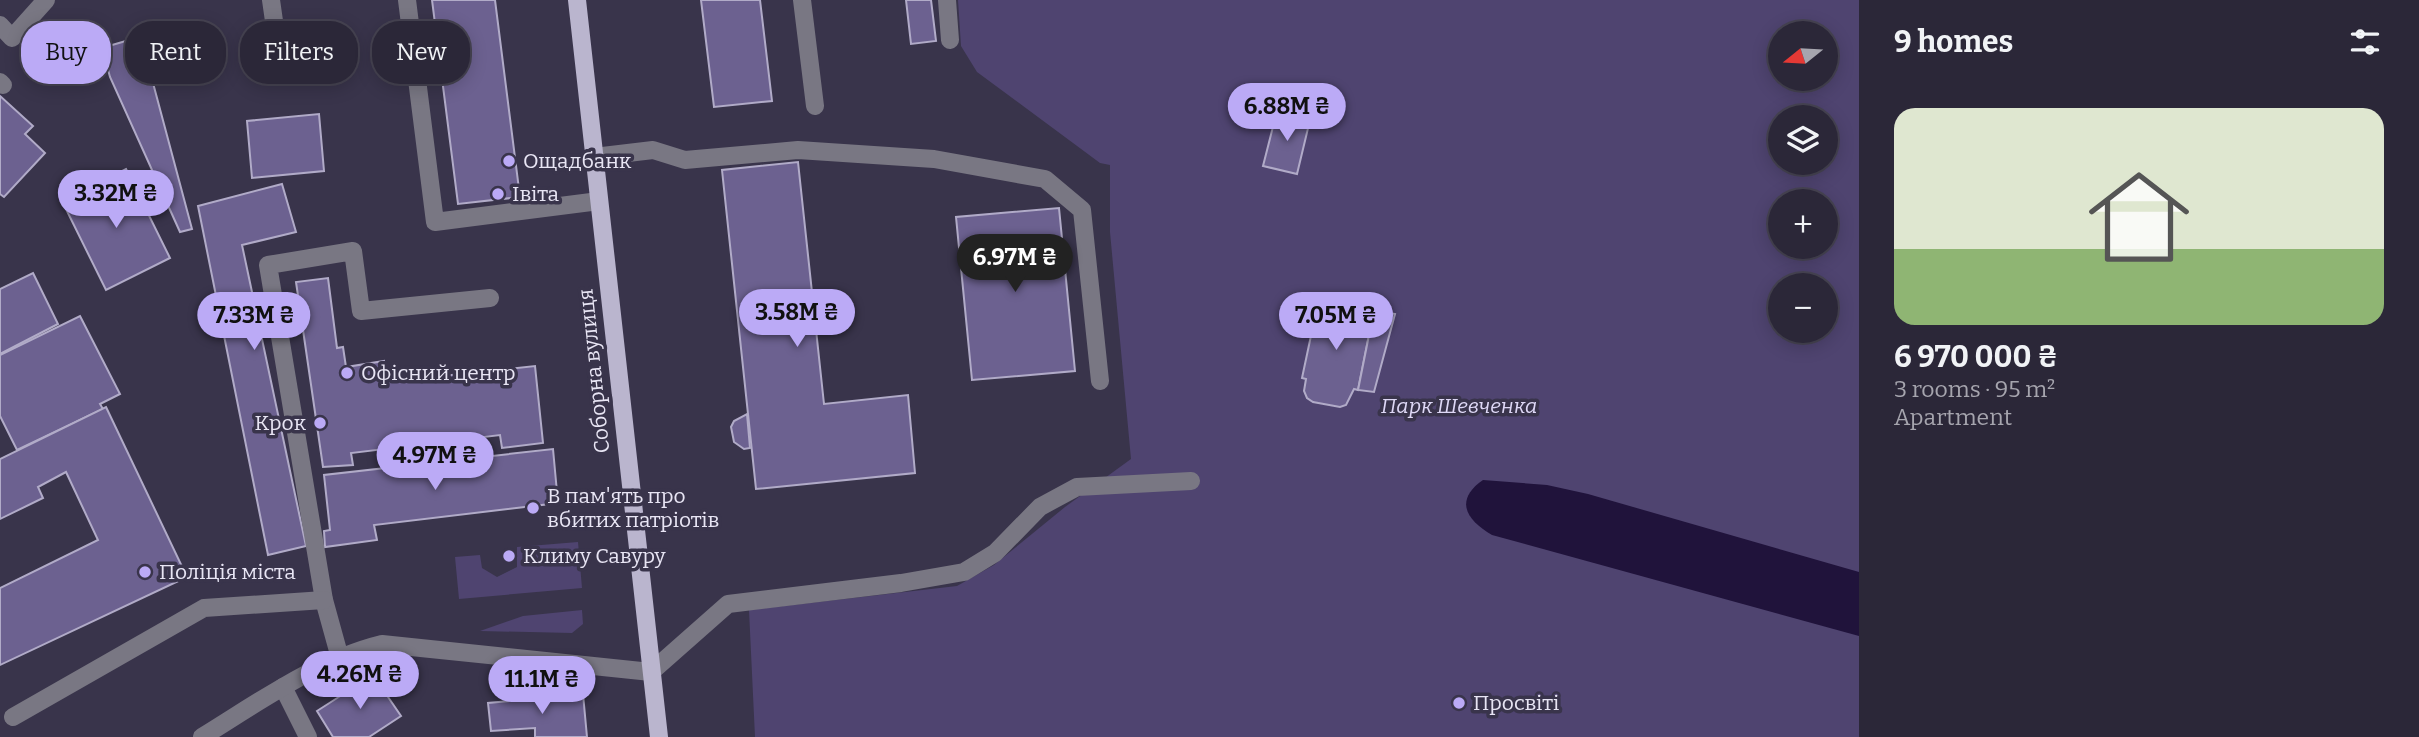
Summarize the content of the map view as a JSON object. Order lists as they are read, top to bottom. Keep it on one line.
{"streets":{"main road":["Соборна вулиця"]},"parks":["Парк Шевченка"],"places":["Ощадбанк","Івіта","Офісний центр","Крок","В пам'ять про вбитих патріотів","Климу Савуру","Поліція міста","Просвіті"],"north":"left","page":{"heading":"9 homes","map_buttons":["+","−"],"chip":["Buy","Rent","Filters","New"],"price":["6.88M ₴","3.32M ₴","6.97M ₴","3.58M ₴","7.33M ₴","7.05M ₴","4.97M ₴","4.26M ₴","11.1M ₴"],"list":[{"name":"6 970 000 ₴","note":"3 rooms · 95 m² · Apartment"}]}}
